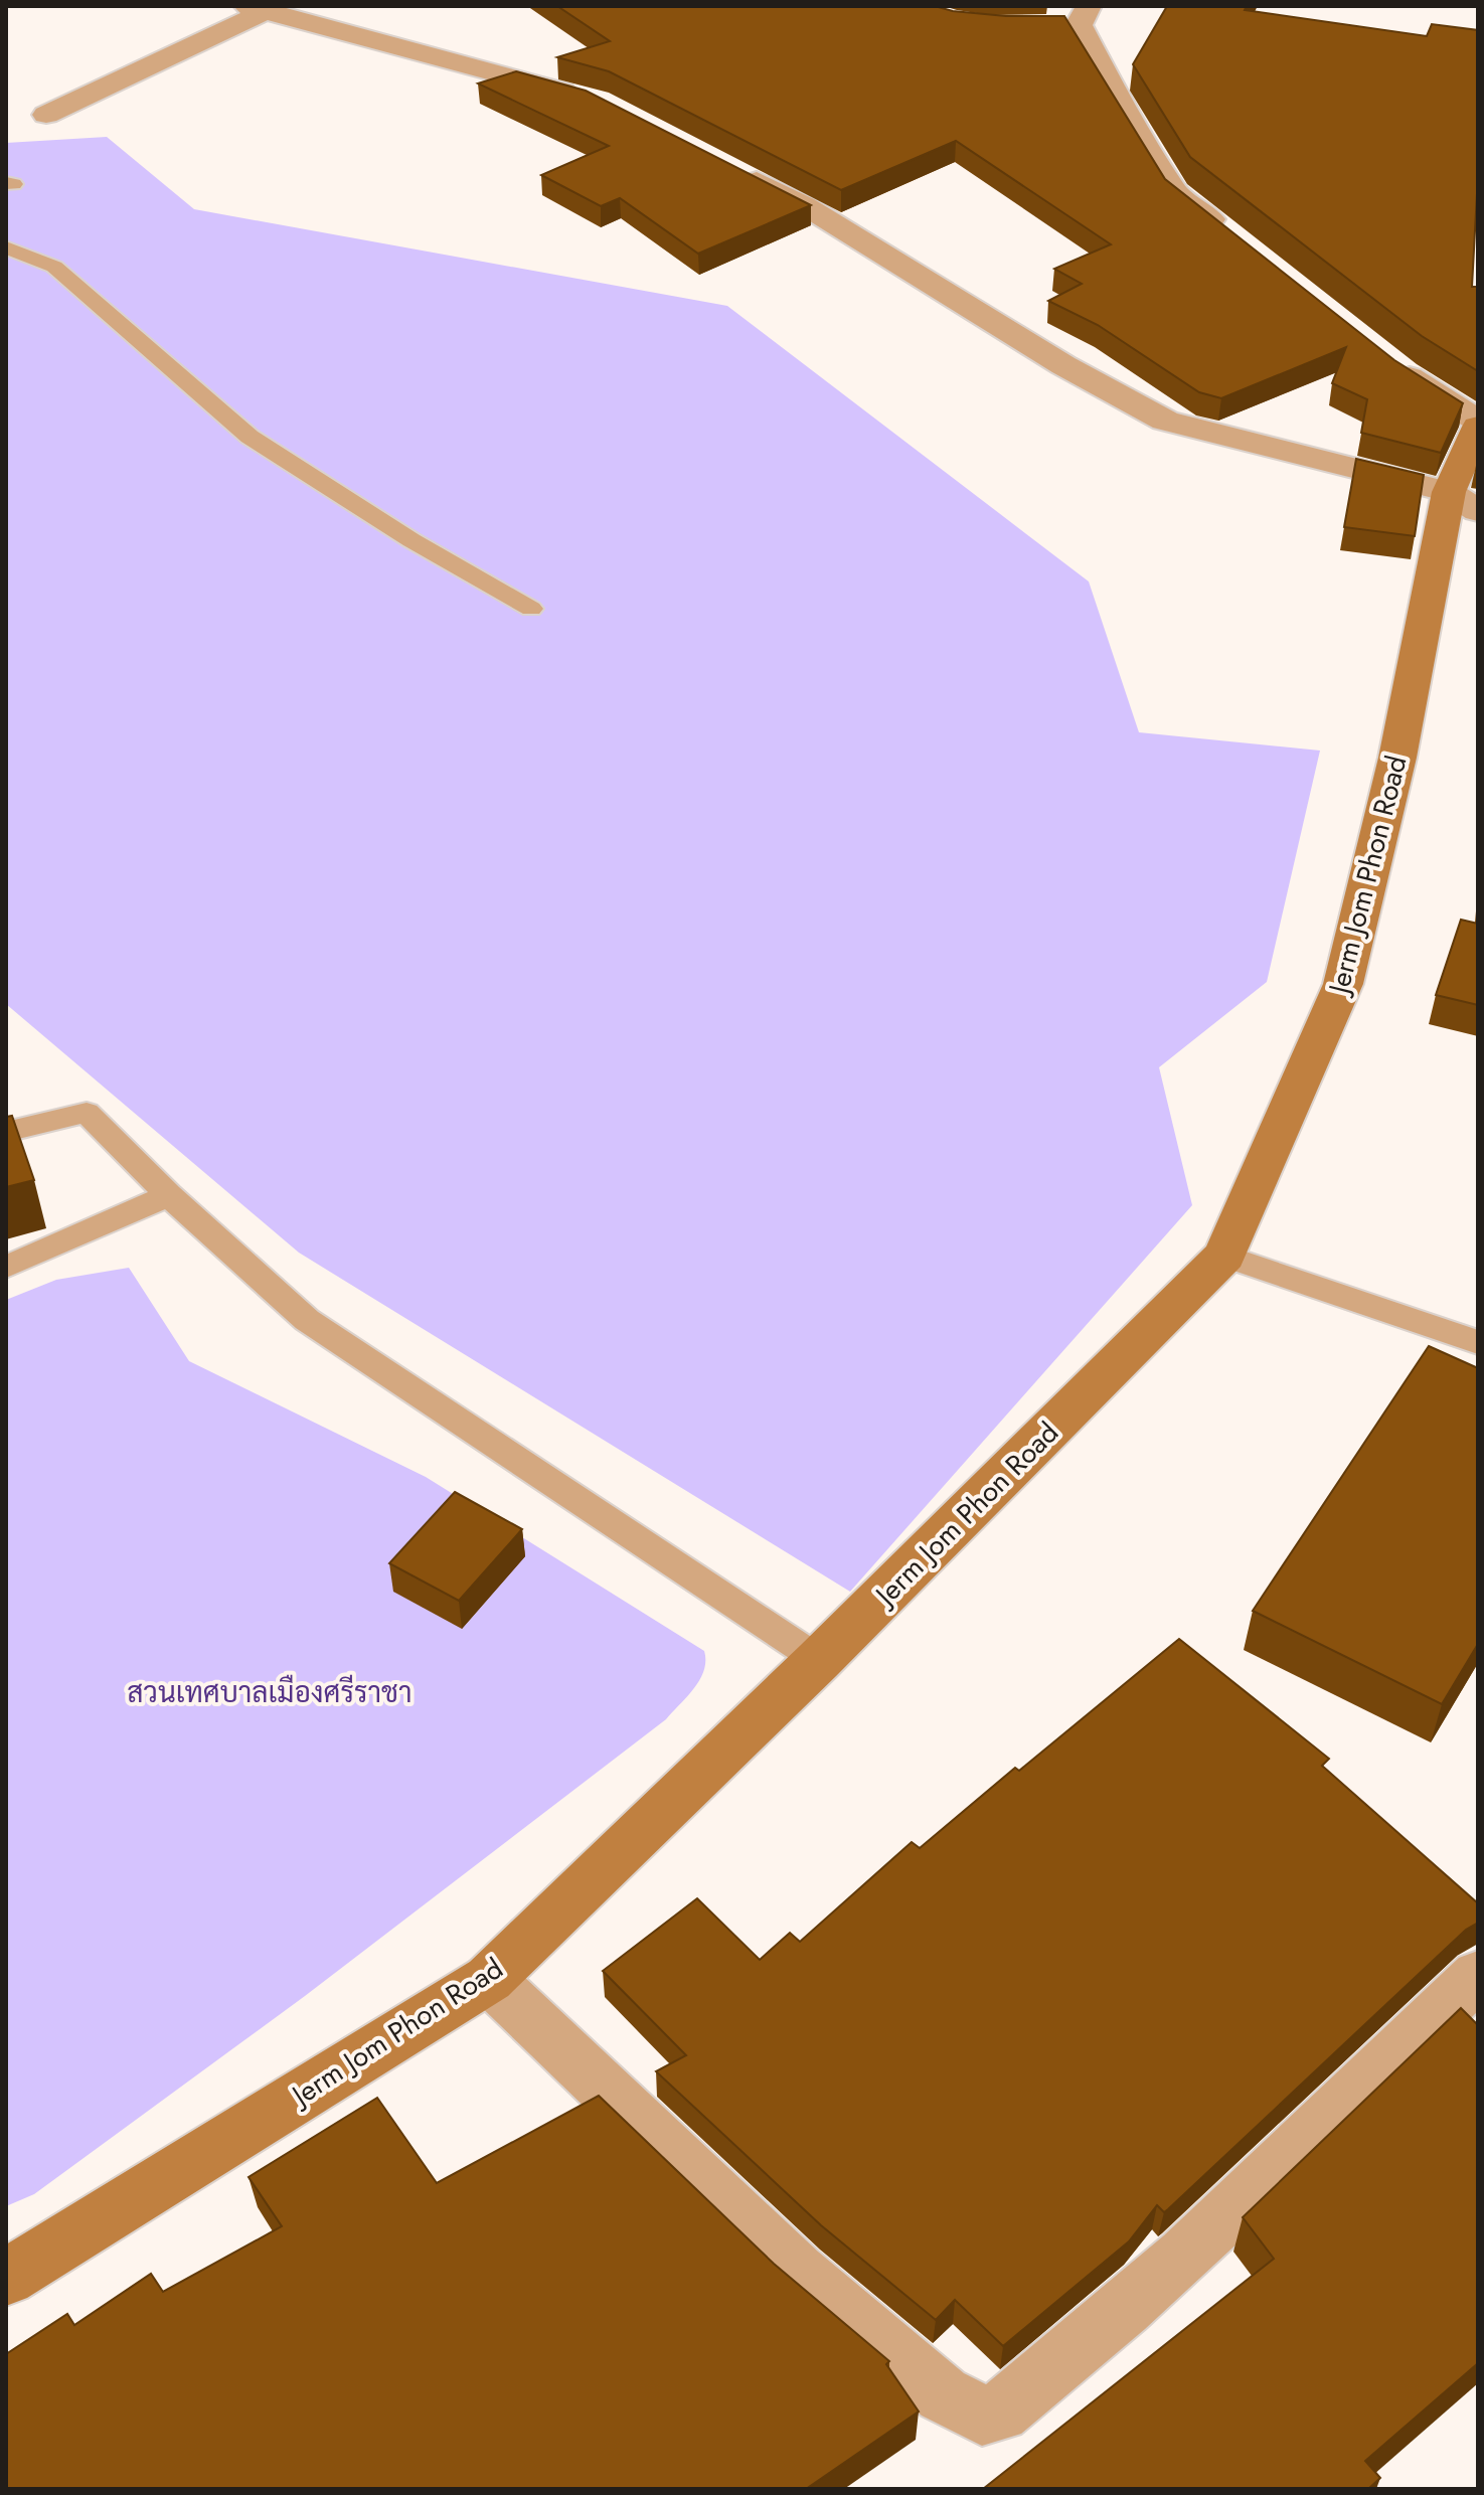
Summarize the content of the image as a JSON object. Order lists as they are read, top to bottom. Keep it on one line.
{"streets":{"main road":["Jerm Jom Phon Road"]},"parks":["สวนเทศบาลเมืองศรีราชา"]}
